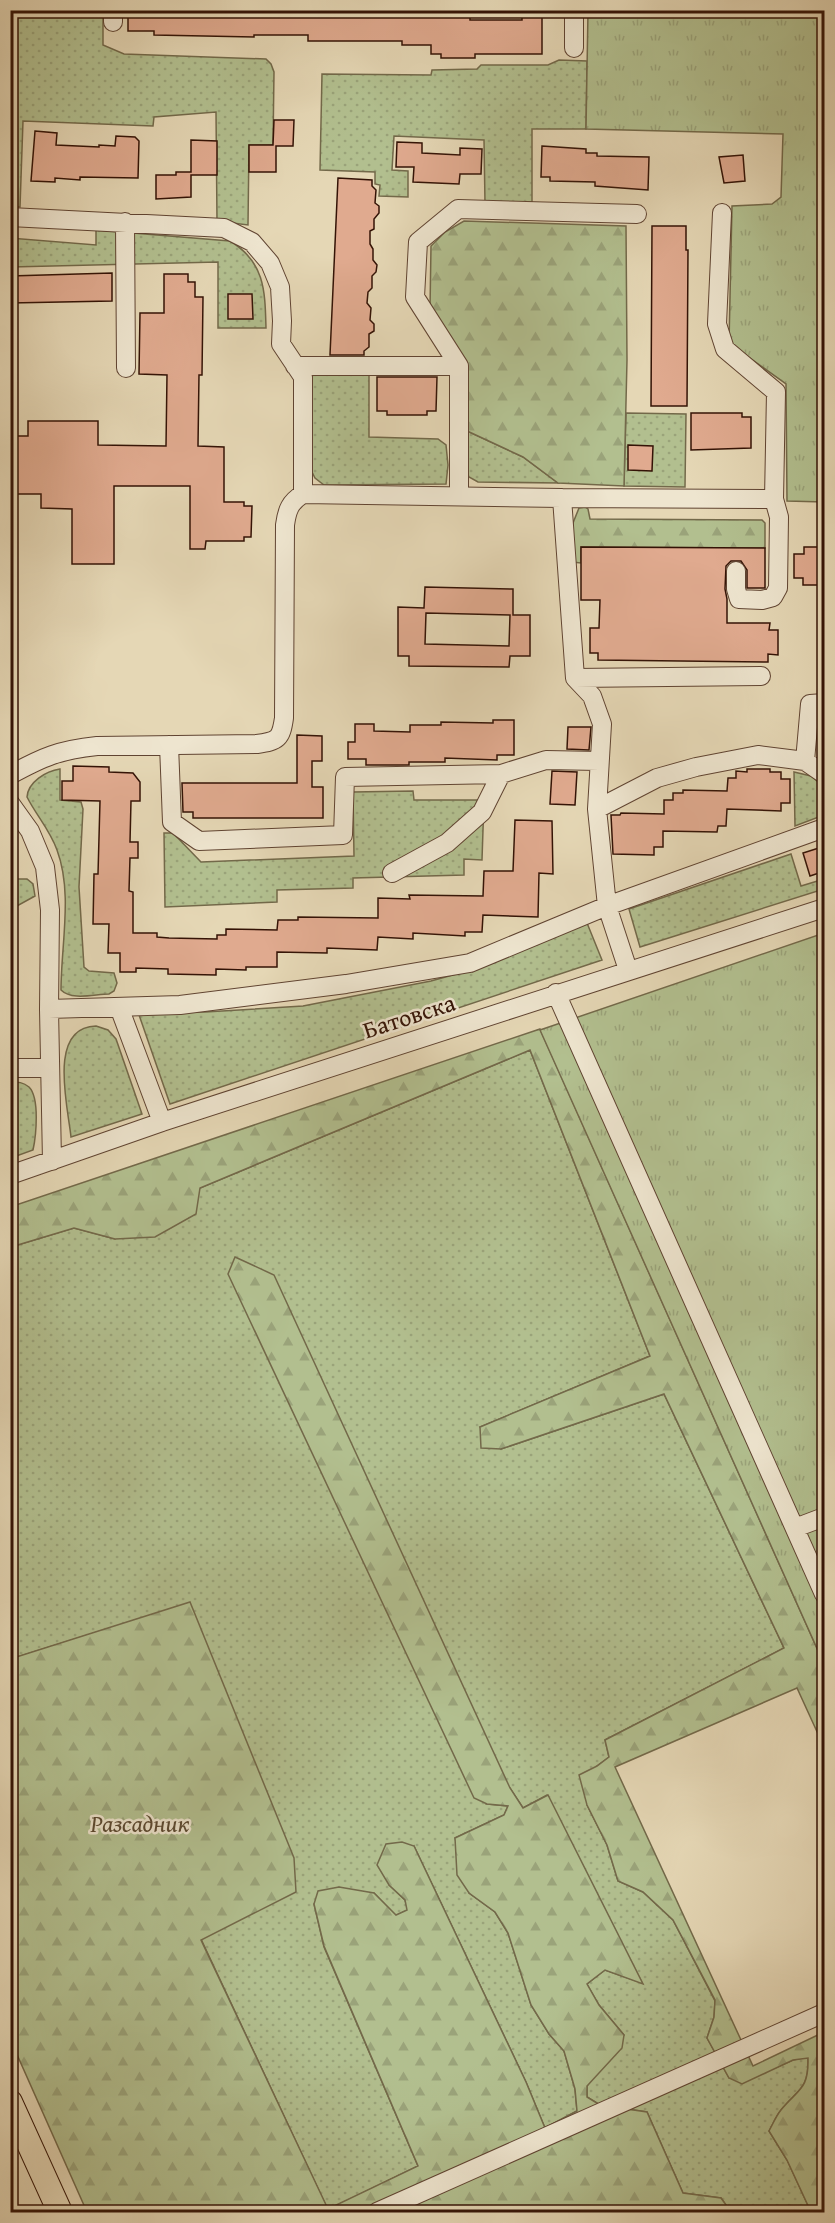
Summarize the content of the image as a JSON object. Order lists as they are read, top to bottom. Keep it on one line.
{"streets":{"street":["Батовска"]},"parks":["Разсадник"]}
